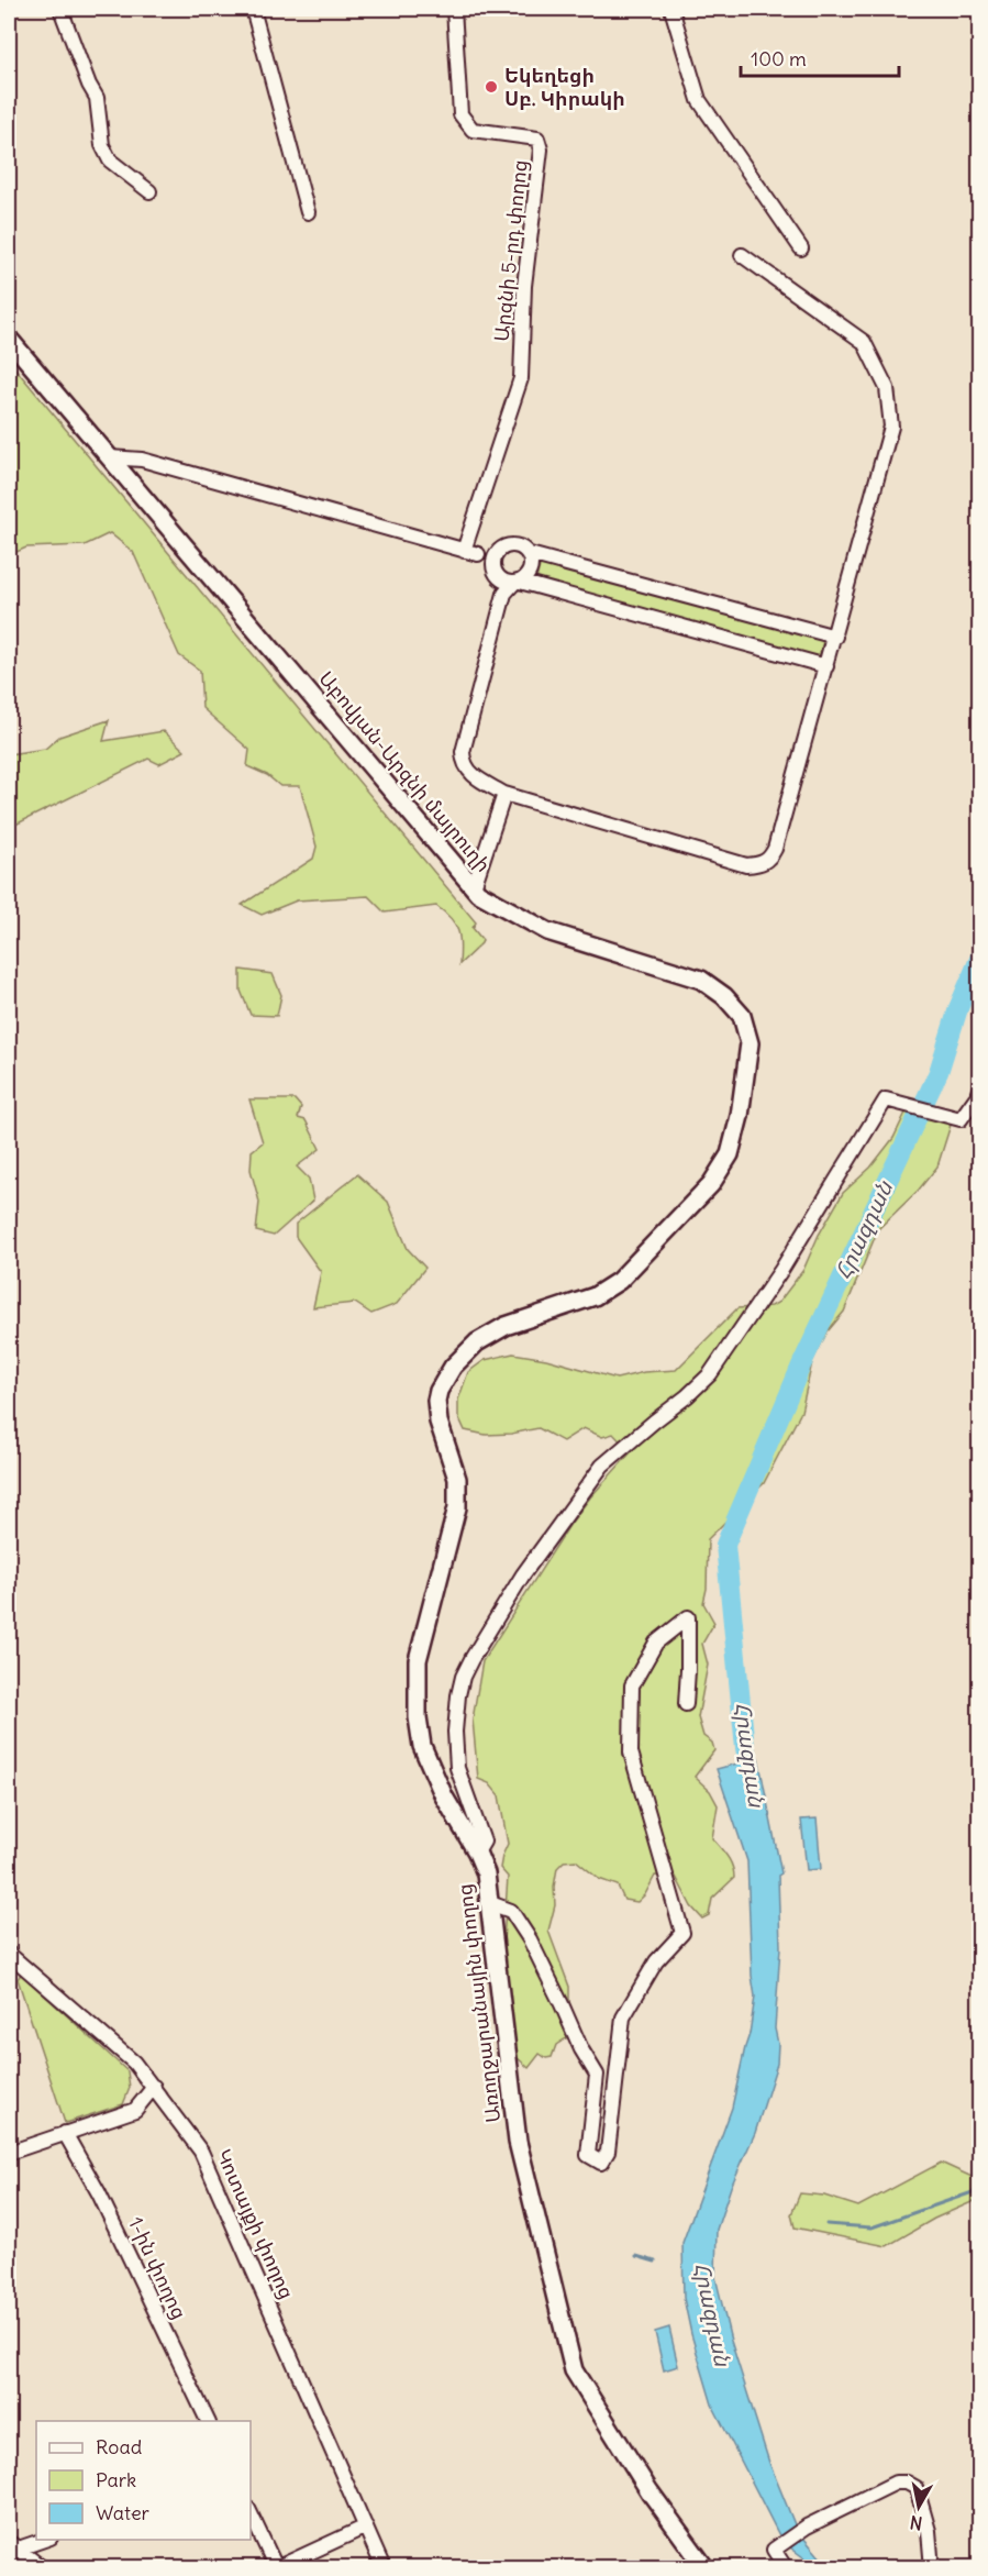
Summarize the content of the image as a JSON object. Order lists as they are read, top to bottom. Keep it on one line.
{"streets":{"main road":["Աբովյան-Արզնի մայրուղի","Առողջարանային փողոց"],"street":["Արզնի 5-րդ փողոց","Կոտայքի փողոց","1-ին փողոց"]},"crossings":[["Աբովյան-Արզնի մայրուղի","Առողջարանային փողոց"]],"water":["Հրազդան"],"places":["Եկեղեցի Սբ. Կիրակի"],"legend":["Road","Park","Water"],"scale_bar":"100 m","north":"bottom"}
